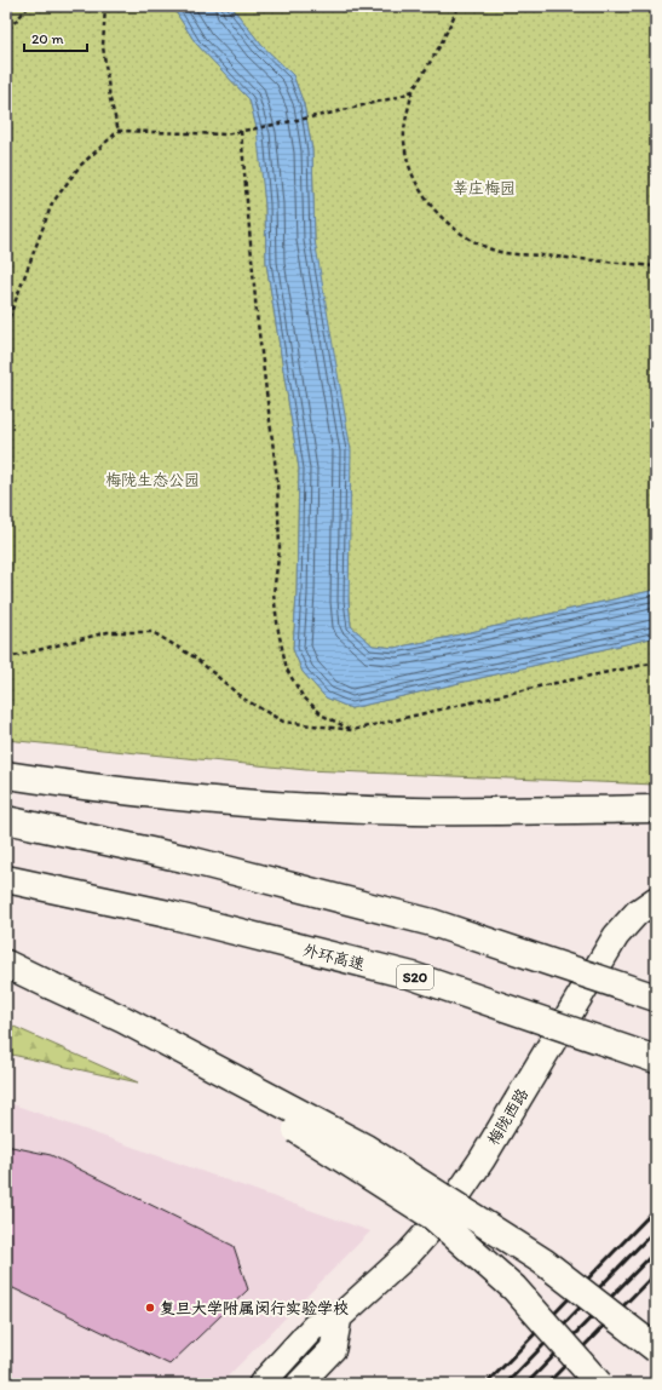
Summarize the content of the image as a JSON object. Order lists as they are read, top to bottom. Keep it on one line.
{"streets":{"highway":["外环高速","S20"],"street":["梅陇西路"]},"parks":["莘庄梅园","梅陇生态公园"],"places":["复旦大学附属闵行实验学校"],"scale_bar":"20 m"}
